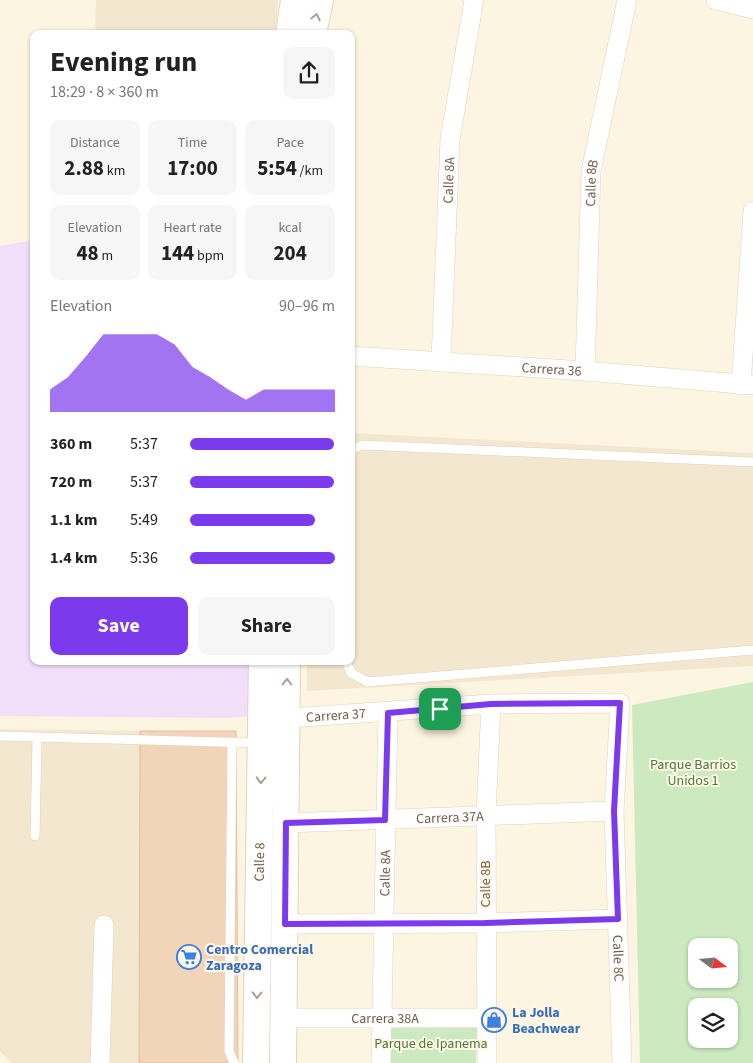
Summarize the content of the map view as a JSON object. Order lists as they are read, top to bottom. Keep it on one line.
{"streets":{"main road":["Calle 8"],"street":["Calle 8A","Calle 8B","Carrera 36","Carrera 37","Carrera 37A","Calle 8C","Carrera 38A"]},"crossings":[["Calle 8A","Carrera 36"],["Calle 8A","Carrera 37"],["Calle 8A","Carrera 37A"],["Calle 8A","Carrera 38A"],["Calle 8B","Carrera 36"],["Calle 8B","Carrera 37"],["Calle 8B","Carrera 37A"],["Calle 8B","Carrera 38A"],["Carrera 37","Calle 8"],["Carrera 37","Calle 8C"],["Carrera 37A","Calle 8"],["Carrera 37A","Calle 8C"],["Calle 8","Carrera 38A"]],"parks":["Parque Barrios Unidos 1","Parque de Ipanema"],"places":{"supermarket":["Centro Comercial Zaragoza"],"shop":["La Jolla Beachwear"]},"north":"right","page":{"heading":["Evening run","18:29 · 8 × 360 m"],"stats":[["Distance","2.88 km"],["Time","17:00"],["Pace","5:54 /km"],["Elevation","48 m"],["Heart rate","144 bpm"],["kcal","204"]],"chart":["Elevation","90–96 m"],"list":[{"name":"360 m","note":"5:37"},{"name":"720 m","note":"5:37"},{"name":"1.1 km","note":"5:49"},{"name":"1.4 km","note":"5:36"}],"buttons":["Save","Share"]}}
